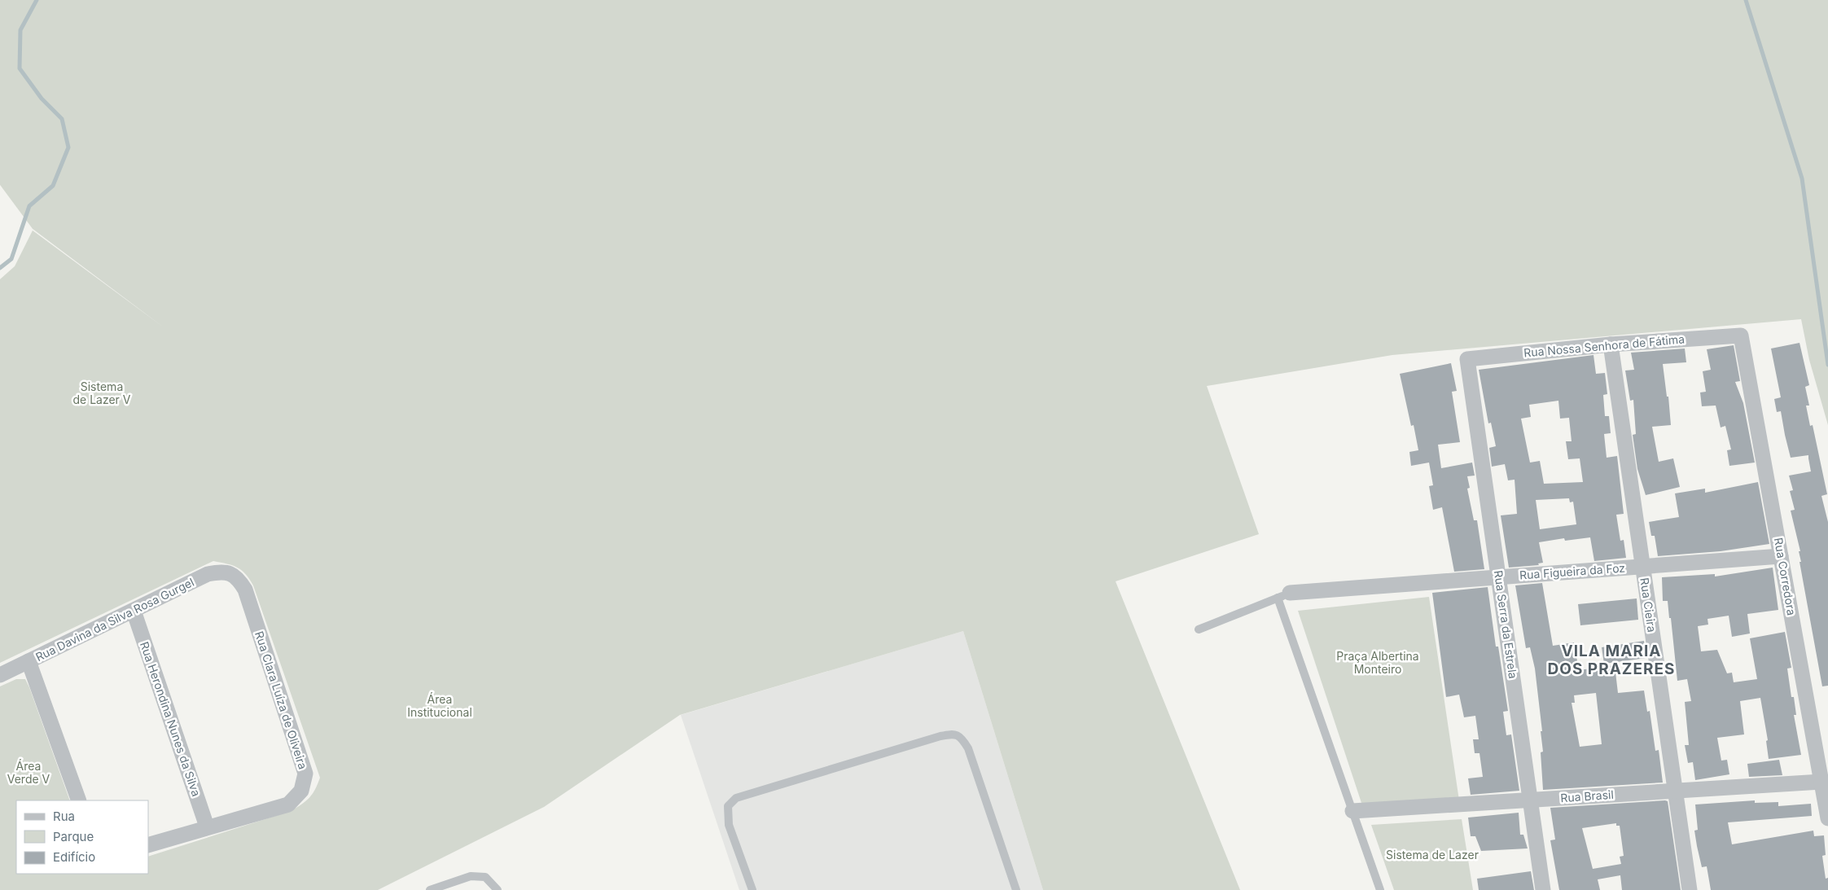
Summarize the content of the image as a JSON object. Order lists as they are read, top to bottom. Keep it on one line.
{"streets":{"street":["Rua Nossa Senhora de Fátima","Rua Figueira da Foz","Rua Corredora","Rua Cieira","Rua Davina da Silva Rosa Gurgel","Rua Serra da Estrela","Rua Clara Luíza de Oliveira","Rua Herondina Nunes da Silva","Rua Brasil"]},"crossings":[["Rua Nossa Senhora de Fátima","Rua Corredora"],["Rua Nossa Senhora de Fátima","Rua Cieira"],["Rua Nossa Senhora de Fátima","Rua Serra da Estrela"],["Rua Figueira da Foz","Rua Corredora"],["Rua Figueira da Foz","Rua Cieira"],["Rua Figueira da Foz","Rua Serra da Estrela"],["Rua Corredora","Rua Brasil"],["Rua Cieira","Rua Brasil"],["Rua Davina da Silva Rosa Gurgel","Rua Clara Luíza de Oliveira"],["Rua Davina da Silva Rosa Gurgel","Rua Herondina Nunes da Silva"],["Rua Serra da Estrela","Rua Brasil"],["Rua Clara Luíza de Oliveira","Rua Herondina Nunes da Silva"]],"districts":["VILA MARIA DOS PRAZERES"],"parks":["Sistema de Lazer V","Praça Albertina Monteiro","Área Institucional","Área Verde V","Sistema de Lazer"],"legend":["Rua","Parque","Edifício"]}
